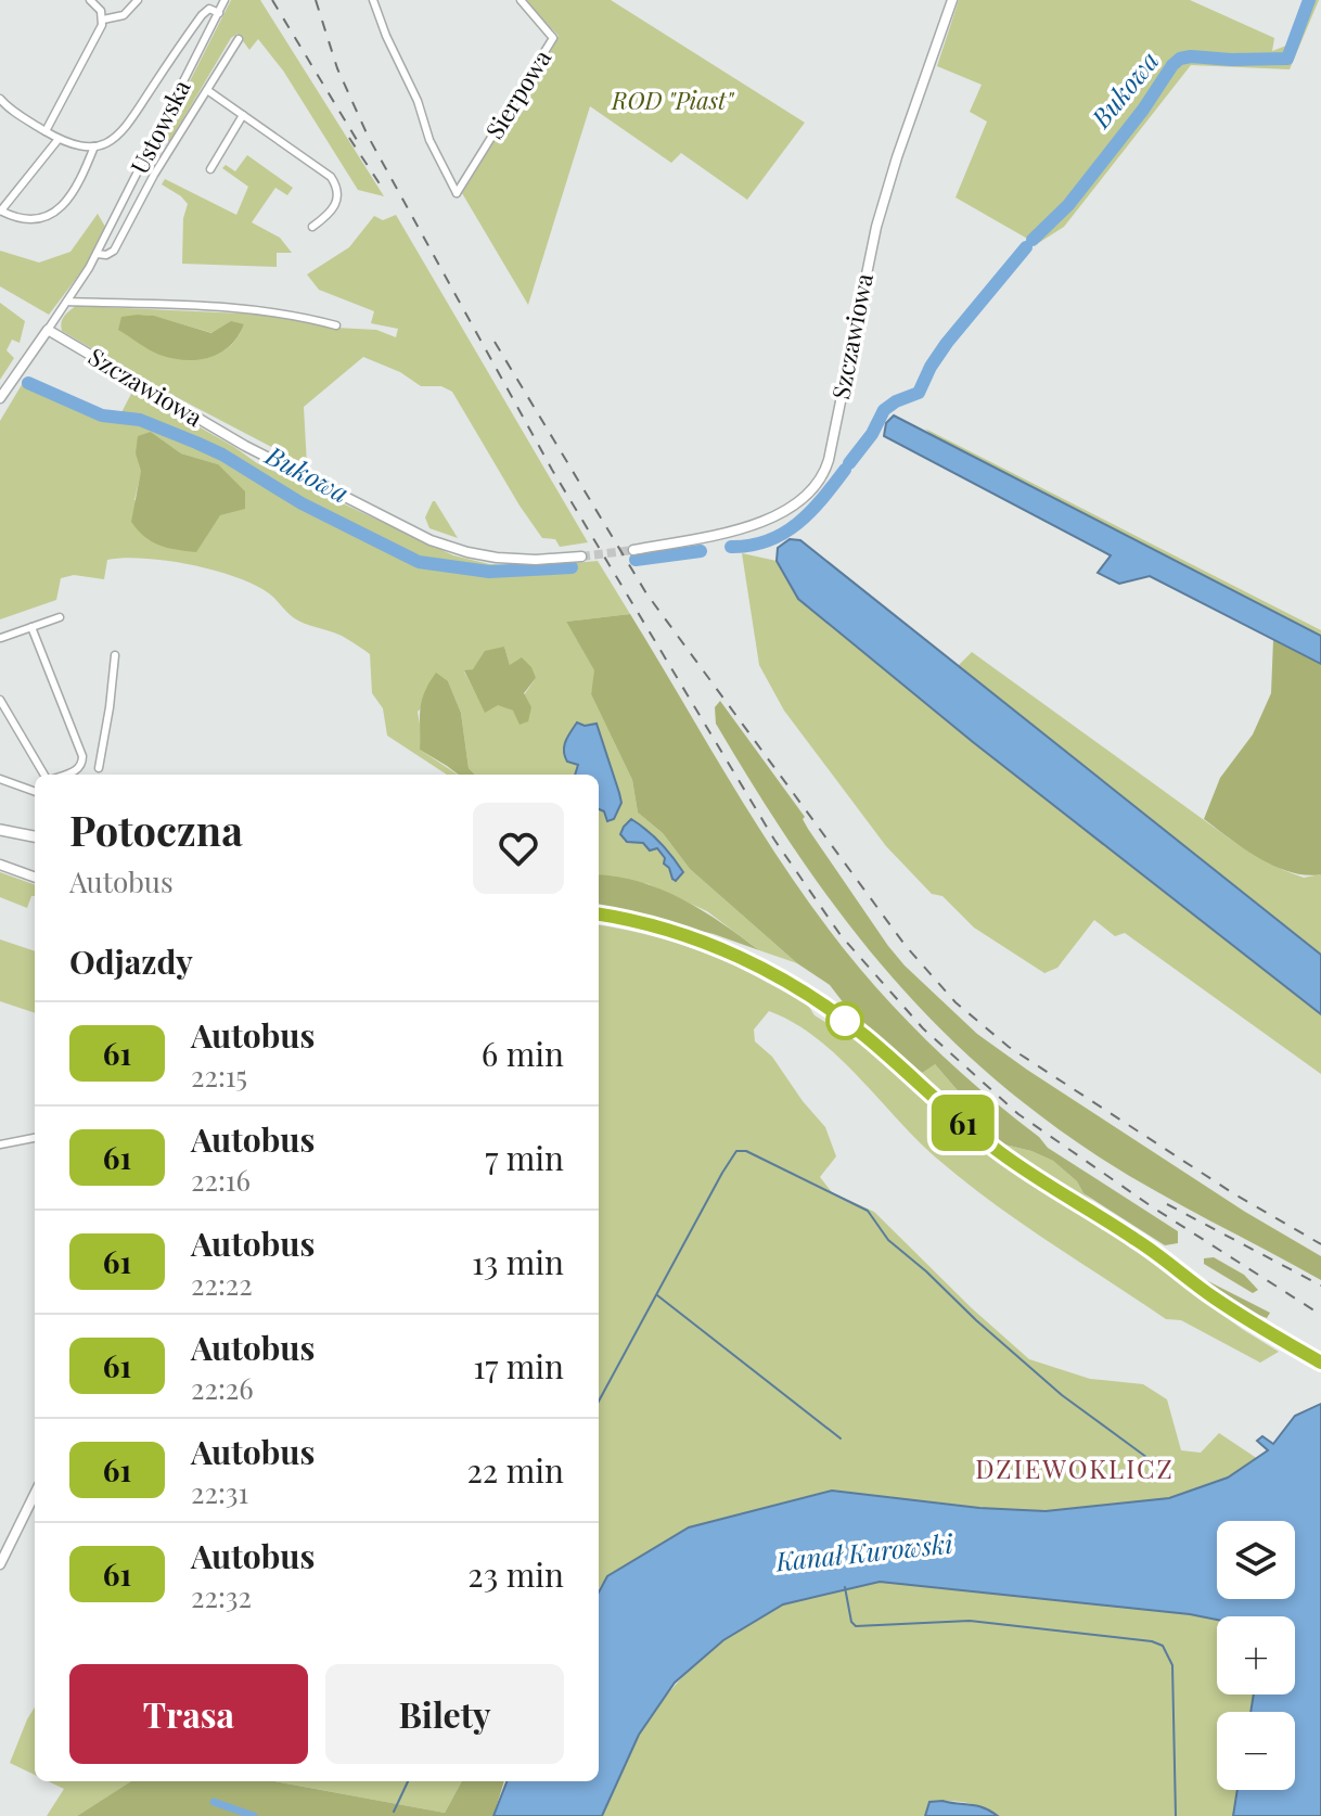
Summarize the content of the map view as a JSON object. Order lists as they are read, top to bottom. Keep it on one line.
{"streets":{"street":["Sierpowa","Ustowska","Szczawiowa"]},"crossings":[["Ustowska","Szczawiowa"]],"districts":["DZIEWOKLICZ"],"water":["Bukowa","Kanał Kurowski"],"parks":["ROD \"Piast\""],"lines":["bus line 61"],"page":{"on_map":"61","heading":[["Potoczna","Autobus"],"Odjazdy"],"list":[{"mark":"61","name":"Autobus","note":"22:15","value":"6 min"},{"mark":"61","name":"Autobus","note":"22:16","value":"7 min"},{"mark":"61","name":"Autobus","note":"22:22","value":"13 min"},{"mark":"61","name":"Autobus","note":"22:26","value":"17 min"},{"mark":"61","name":"Autobus","note":"22:31","value":"22 min"},{"mark":"61","name":"Autobus","note":"22:32","value":"23 min"}],"map_buttons":["+","−"],"buttons":["Trasa","Bilety"]}}
